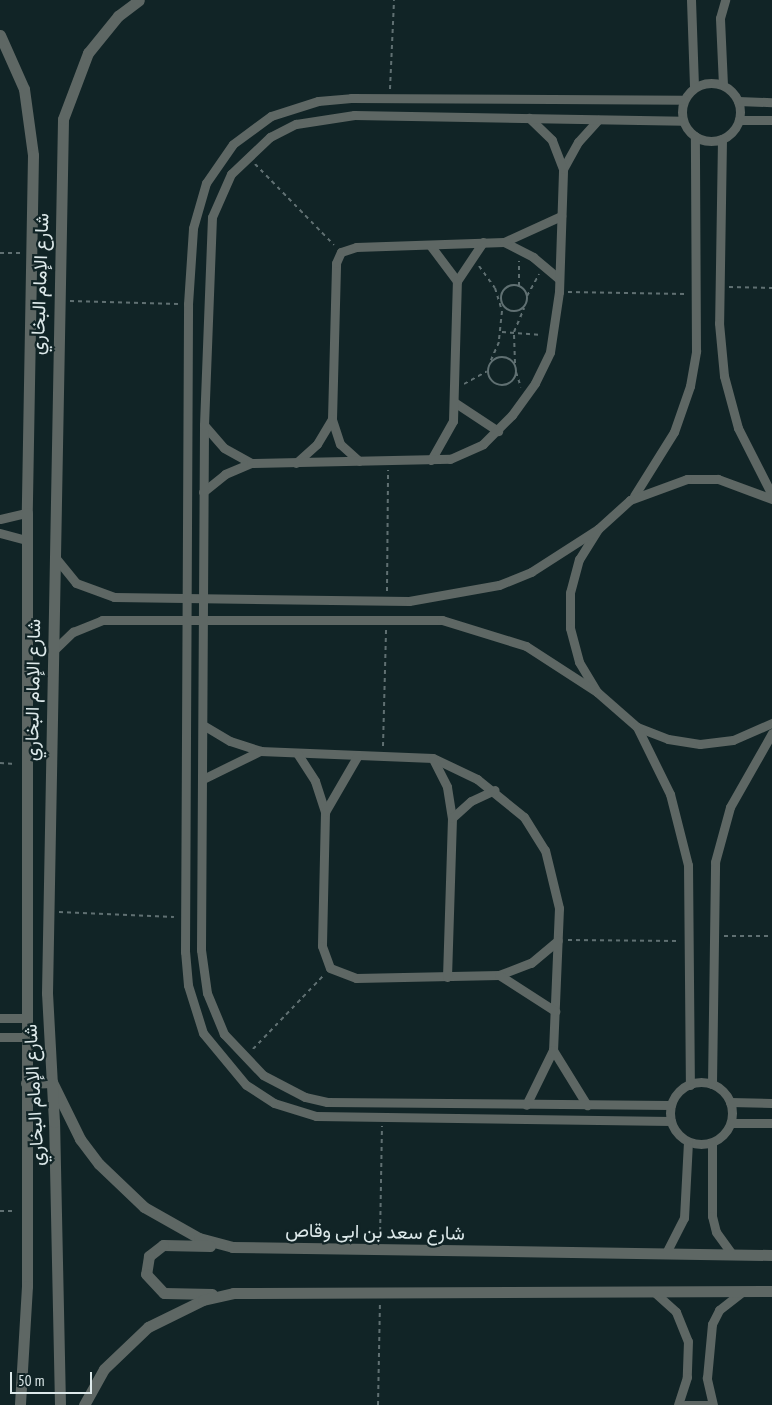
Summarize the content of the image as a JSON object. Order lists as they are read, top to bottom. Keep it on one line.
{"streets":{"street":["شارع الإمام البخاري","شارع سعد بن ابى وقاص"]},"crossings":[["شارع الإمام البخاري","شارع سعد بن ابى وقاص"]],"scale_bar":"50 m"}
